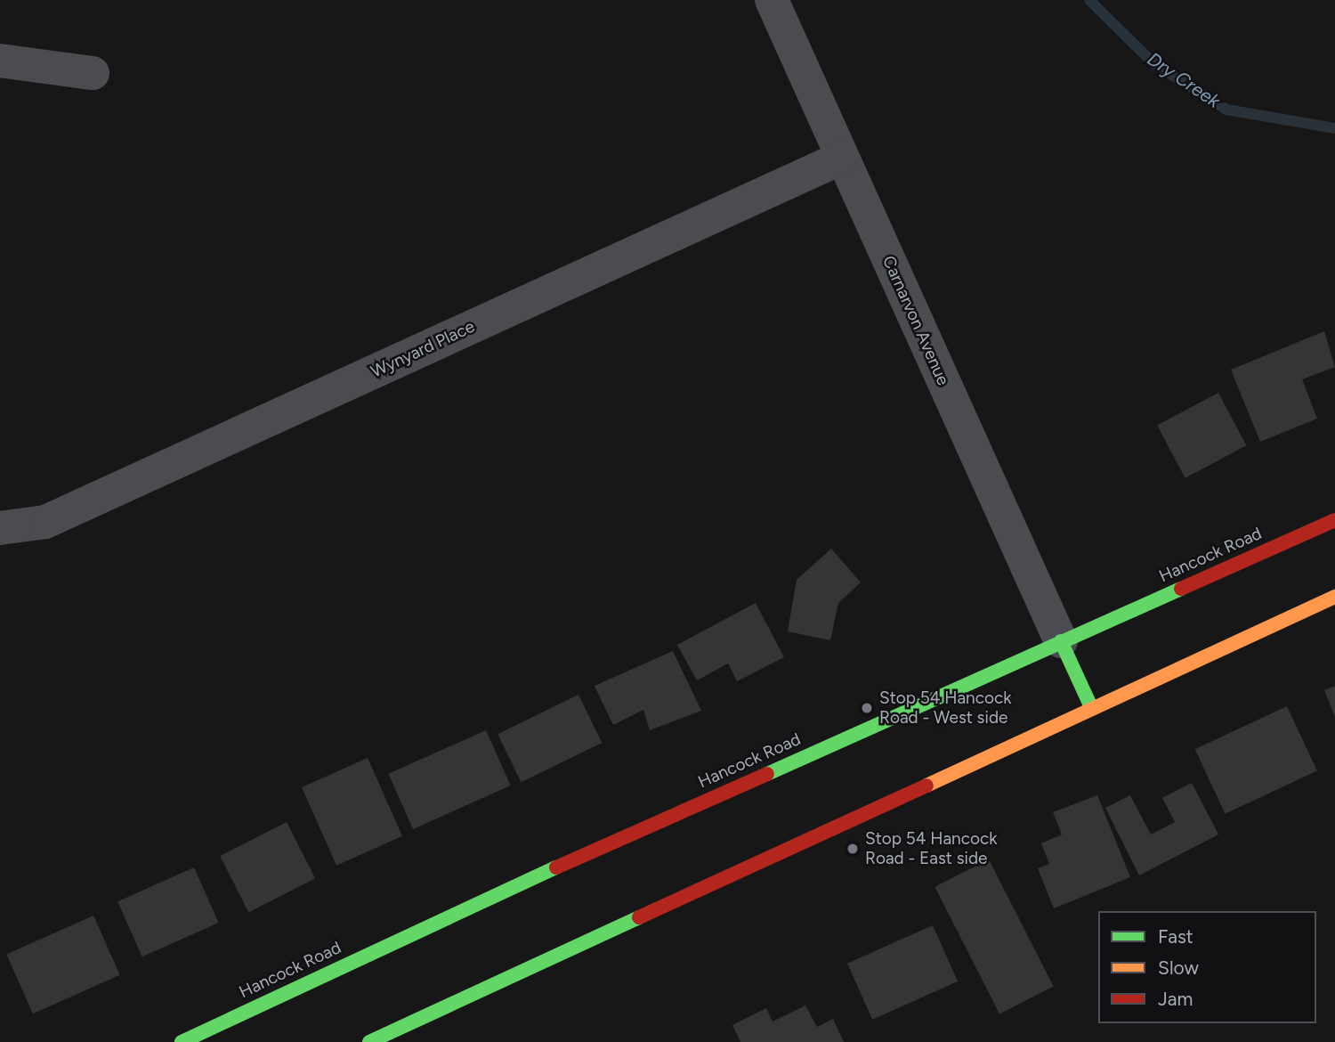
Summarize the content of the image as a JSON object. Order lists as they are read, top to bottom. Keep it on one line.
{"streets":{"main road":["Hancock Road"],"street":["Carnarvon Avenue","Wynyard Place"]},"crossings":[["Carnarvon Avenue","Wynyard Place"],["Carnarvon Avenue","Hancock Road"]],"water":["Dry Creek"],"places":["Stop 54 Hancock Road - West side","Stop 54 Hancock Road - East side"],"legend":["Fast","Slow","Jam"]}
